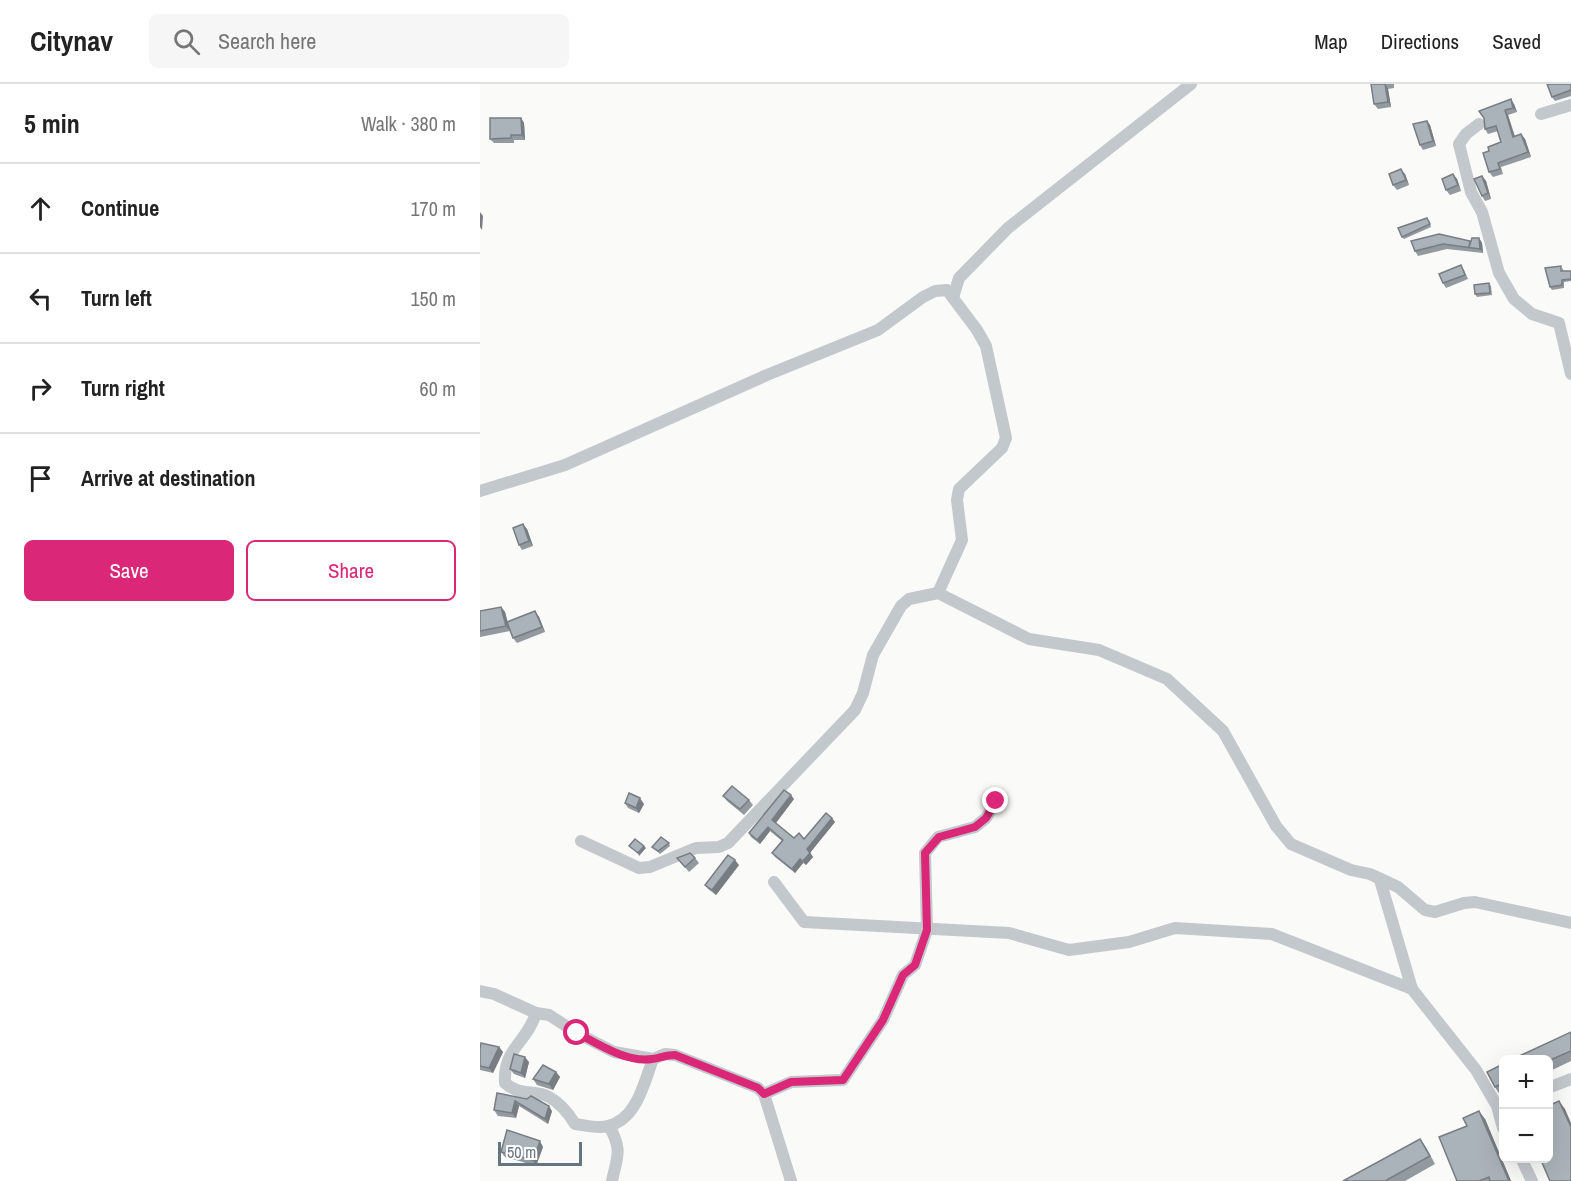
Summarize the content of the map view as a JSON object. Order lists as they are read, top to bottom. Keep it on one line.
{"scale_bar":"50 m","page":{"header":"Citynav","search":"Search here","nav":["Map","Directions","Saved"],"heading":["5 min","Walk · 380 m"],"list":[["Continue","170 m"],["Turn left","150 m"],["Turn right","60 m"],"Arrive at destination"],"buttons":["Save","Share"],"map_buttons":["+","−"],"scale":"50 m"}}
